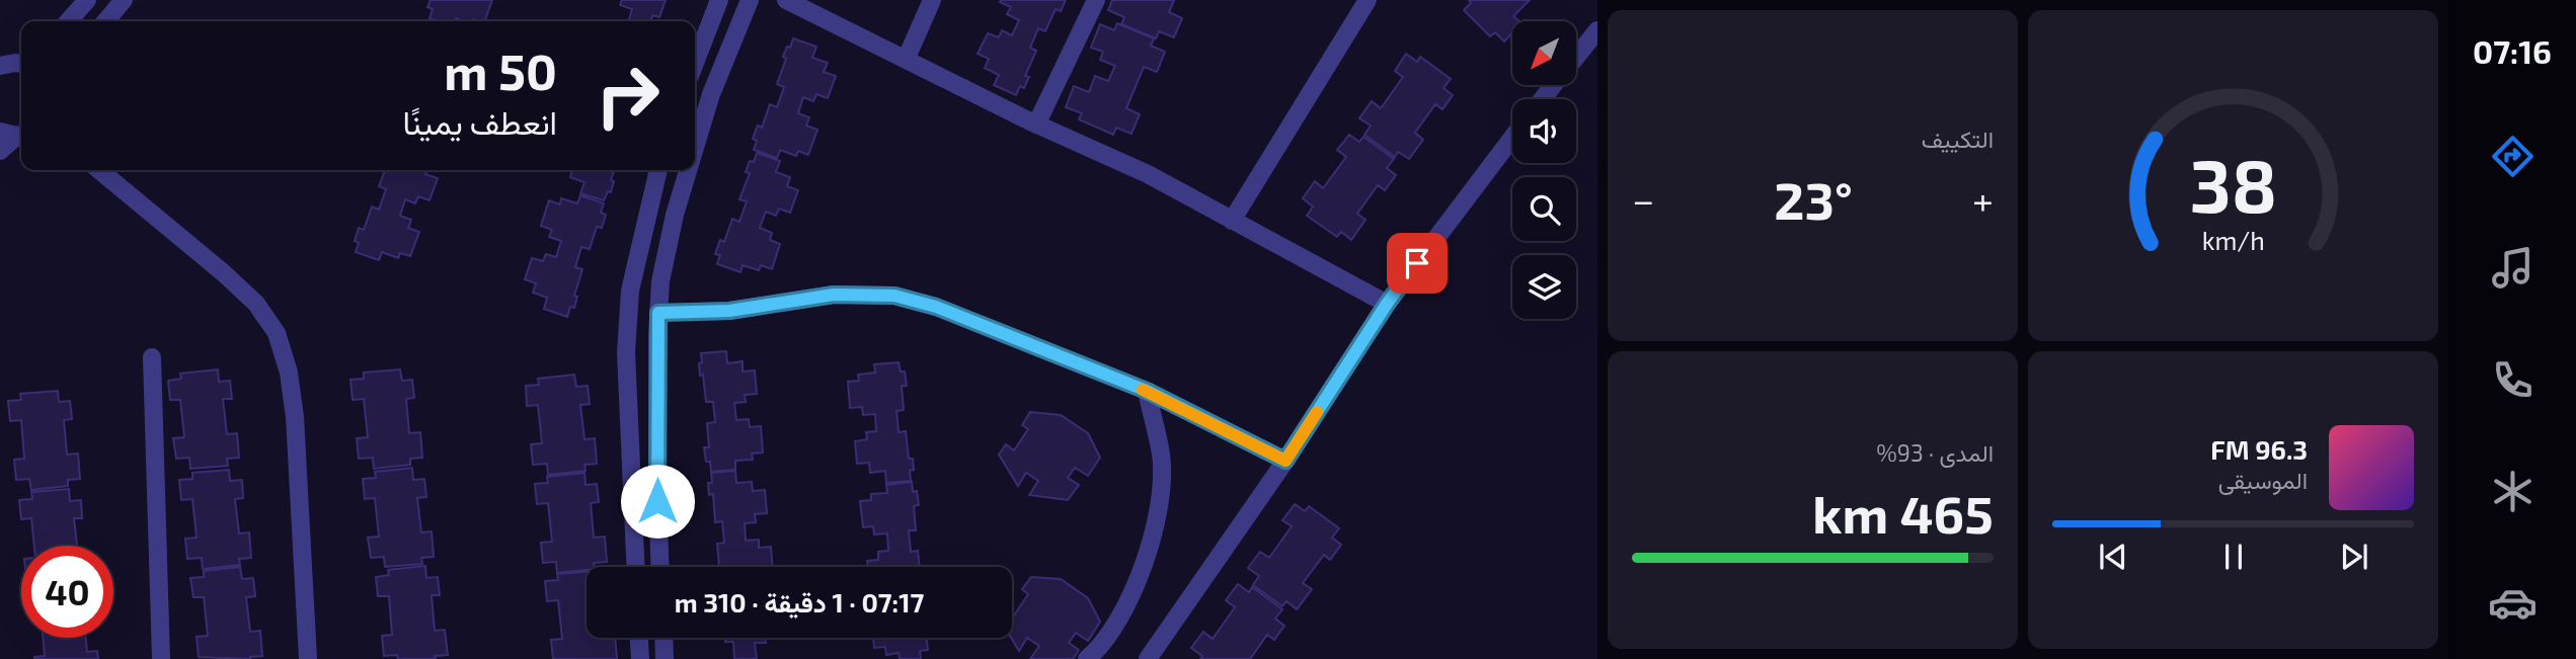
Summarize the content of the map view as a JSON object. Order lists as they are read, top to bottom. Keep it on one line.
{"north":"bottom left","page":{"tabs":"07:16","tile":["التكييف",["المدى · 93%","465 km"]],"turn":["50 m","انعطف يمينًا"],"heat":["−","23°","+"],"song":["96.3 FM","الموسيقى"],"limit":"40","trip":"07:17 · 1 دقيقة · 310 m","gauge":["38","km/h"]}}
